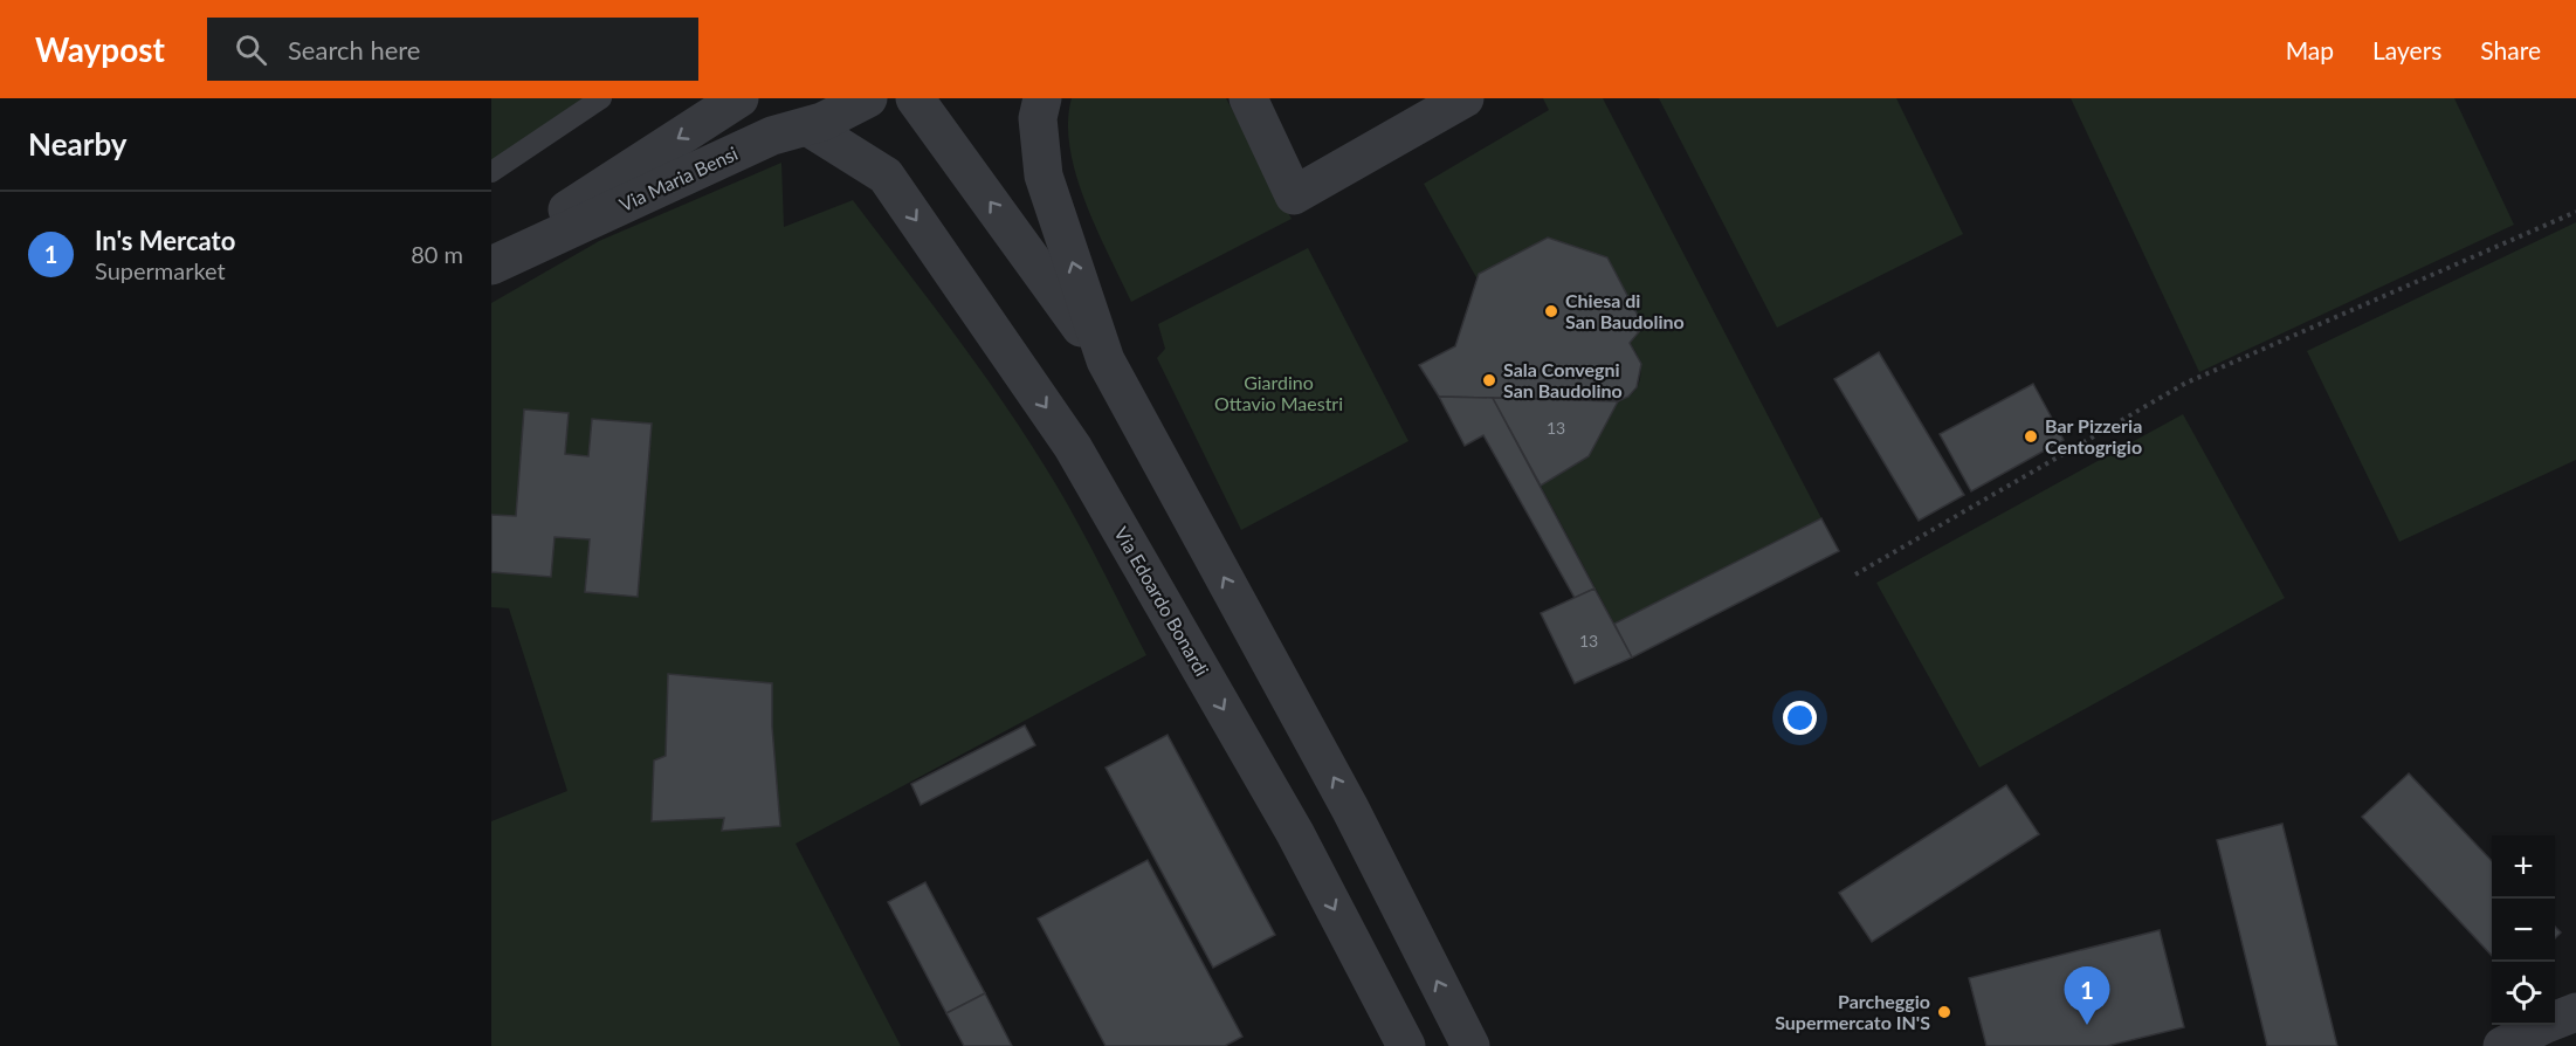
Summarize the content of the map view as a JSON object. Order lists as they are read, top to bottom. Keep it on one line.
{"streets":{"street":["Via Maria Bensi","Via Edoardo Bonardi"]},"crossings":[["Via Maria Bensi","Via Edoardo Bonardi"]],"parks":["Giardino Ottavio Maestri"],"places":["Chiesa di San Baudolino","Sala Convegni San Baudolino","Bar Pizzeria Centogrigio","Parcheggio Supermercato IN'S"],"house_numbers":["13","13"],"page":{"header":"Waypost","search":"Search here","nav":["Map","Layers","Share"],"heading":"Nearby","list":[{"mark":"1","name":"In's Mercato","note":"Supermarket","value":"80 m"}],"map_buttons":["+","−"],"pins":"1"}}
